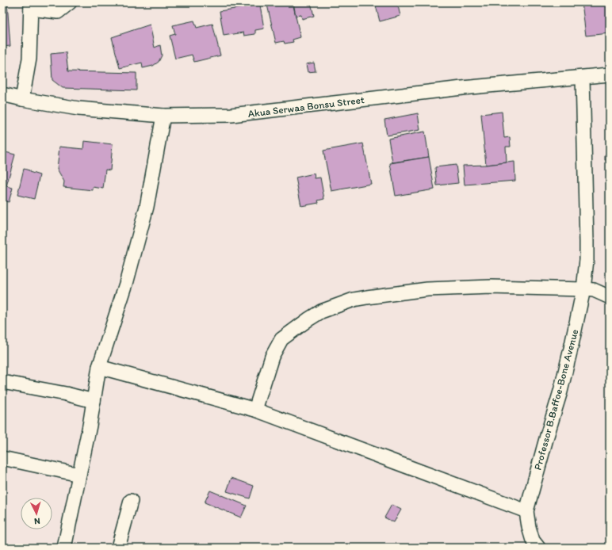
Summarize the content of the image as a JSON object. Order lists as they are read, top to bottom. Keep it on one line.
{"streets":{"street":["Akua Serwaa Bonsu Street","Professor B.Baffoe-Bone Avenue"]},"crossings":[["Akua Serwaa Bonsu Street","Professor B.Baffoe-Bone Avenue"]],"north":"bottom"}
